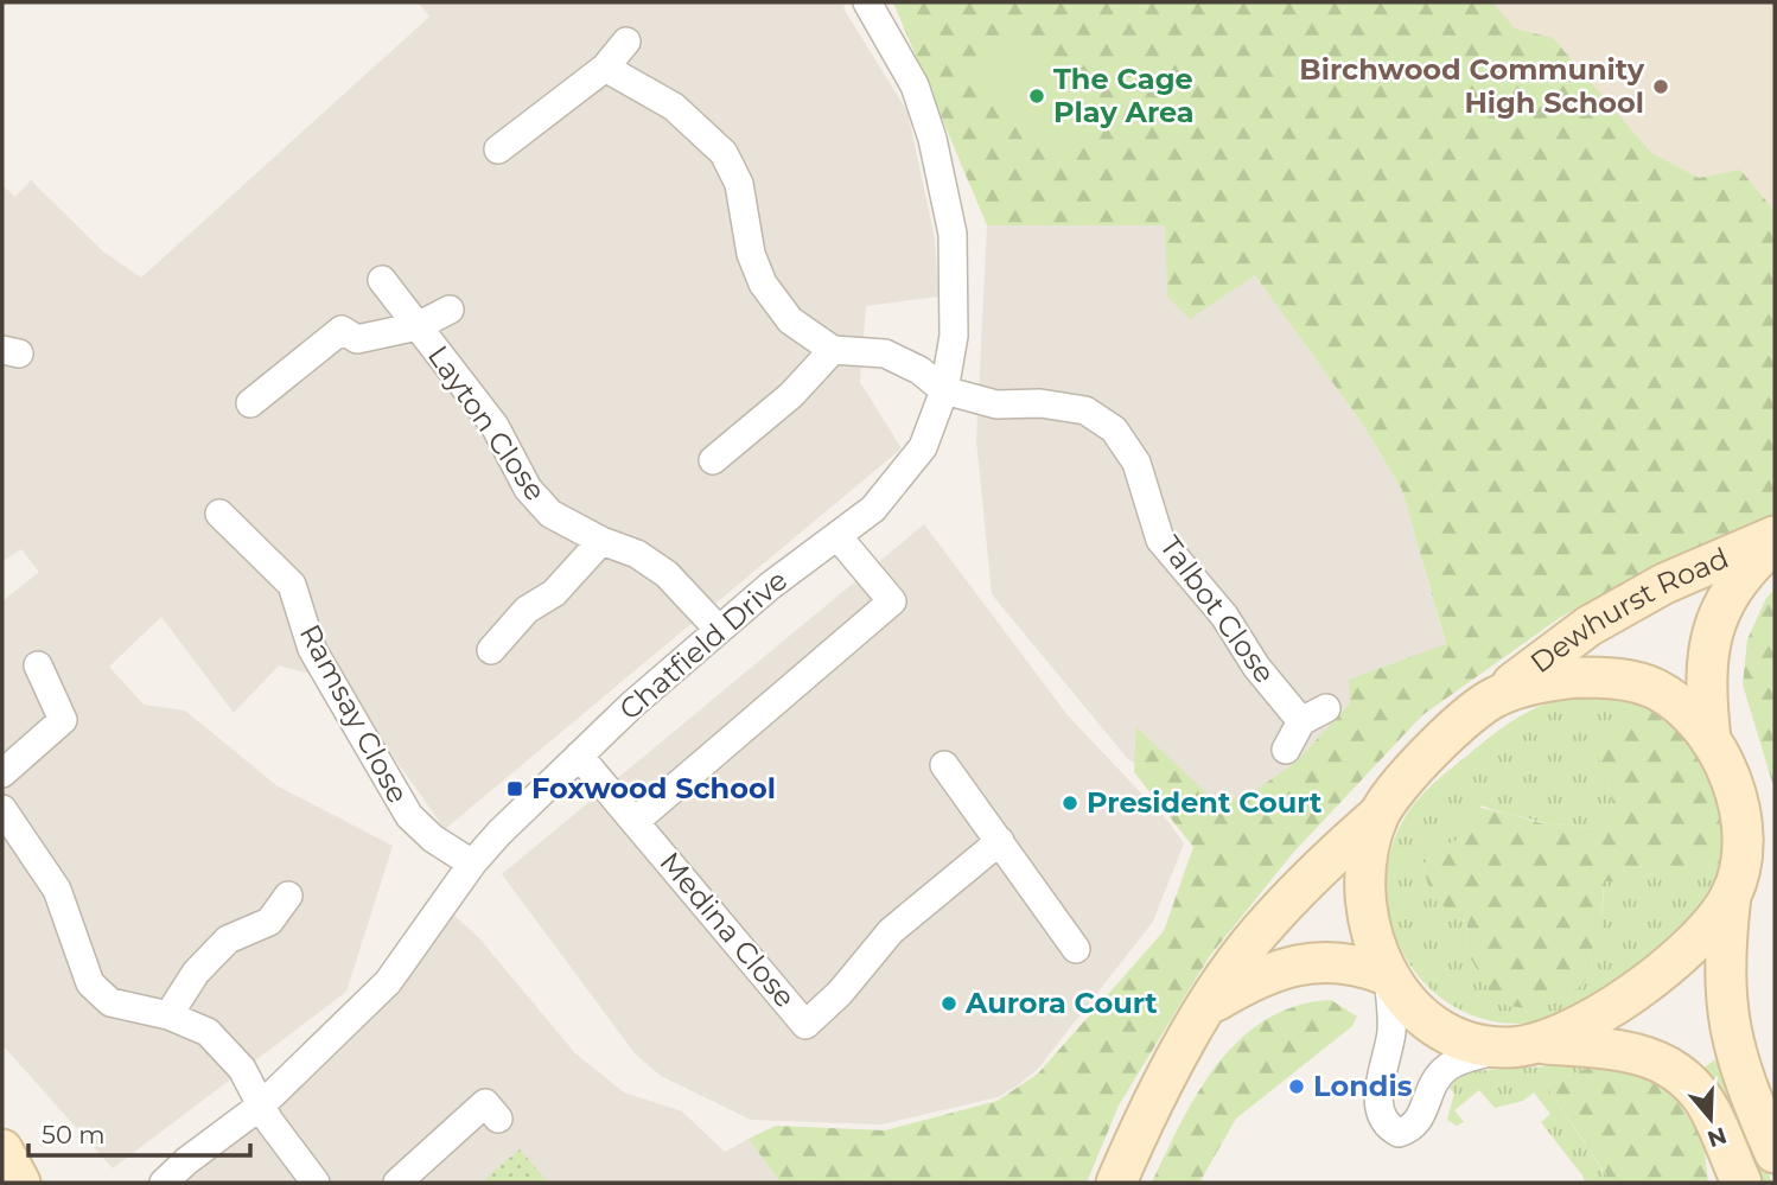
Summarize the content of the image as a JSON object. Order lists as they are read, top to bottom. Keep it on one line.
{"streets":{"street":["Layton Close","Talbot Close","Dewhurst Road","Chatfield Drive","Ramsay Close","Medina Close"]},"crossings":[["Layton Close","Chatfield Drive"],["Talbot Close","Chatfield Drive"],["Chatfield Drive","Ramsay Close"],["Chatfield Drive","Medina Close"]],"places":{"other":["Birchwood Community High School","The Cage Play Area","President Court","Aurora Court","Londis"],"transit":["Foxwood School"]},"scale_bar":"50 m","north":"bottom"}
